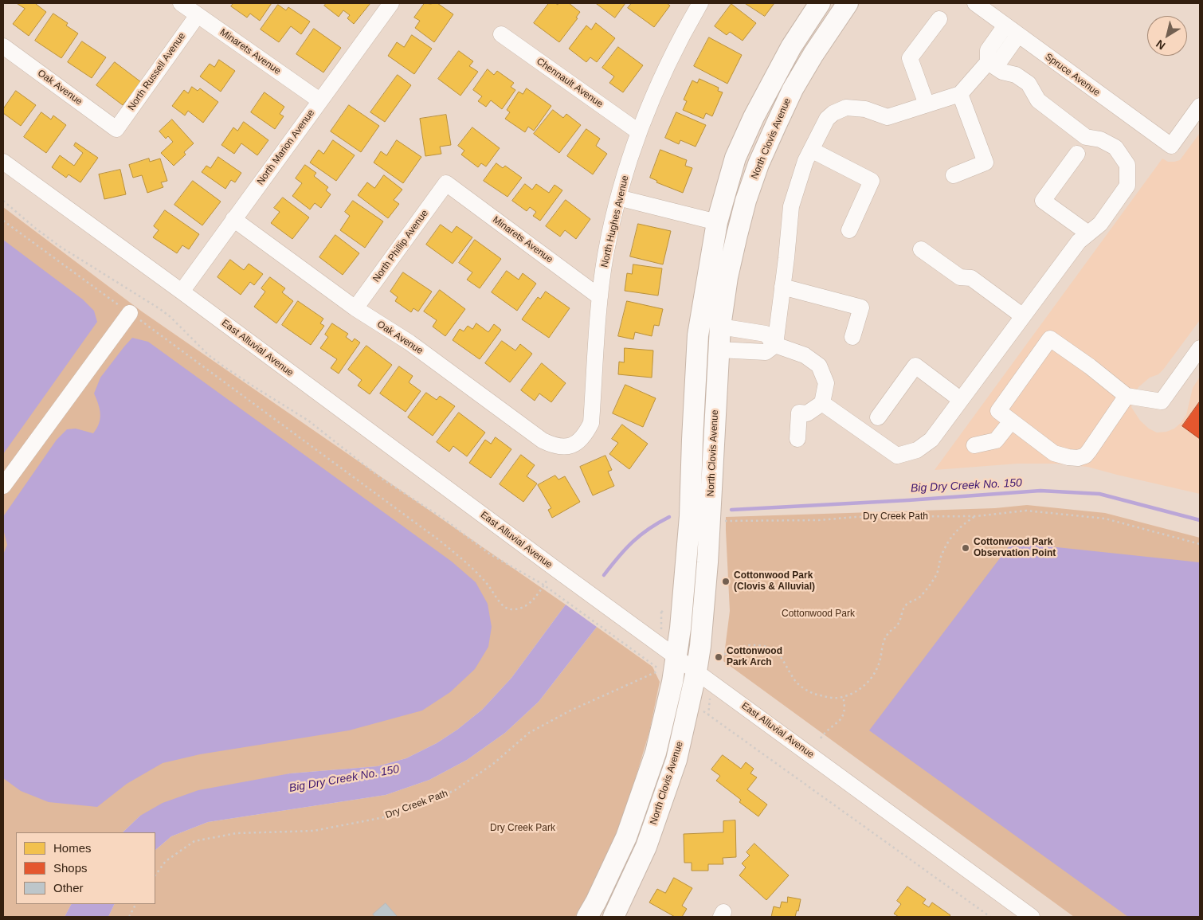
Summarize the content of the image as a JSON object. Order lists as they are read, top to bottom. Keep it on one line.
{"streets":{"main road":["North Clovis Avenue"],"street":["Minarets Avenue","North Russell Avenue","Spruce Avenue","Chennault Avenue","Oak Avenue","North Marion Avenue","North Hughes Avenue","North Phillip Avenue","East Alluvial Avenue"],"path":["Dry Creek Path"]},"crossings":[["Minarets Avenue","North Russell Avenue"],["Minarets Avenue","North Marion Avenue"],["Minarets Avenue","North Hughes Avenue"],["Minarets Avenue","North Phillip Avenue"],["North Russell Avenue","Oak Avenue"],["Chennault Avenue","North Hughes Avenue"],["Oak Avenue","North Marion Avenue"],["Oak Avenue","North Hughes Avenue"],["Oak Avenue","North Phillip Avenue"],["North Clovis Avenue","East Alluvial Avenue"],["North Marion Avenue","East Alluvial Avenue"]],"water":["Big Dry Creek No. 150"],"parks":["Cottonwood Park","Dry Creek Park"],"places":["Cottonwood Park Observation Point","Cottonwood Park (Clovis & Alluvial)","Cottonwood Park Arch"],"legend":["Homes","Shops","Other"],"north":"bottom left"}
